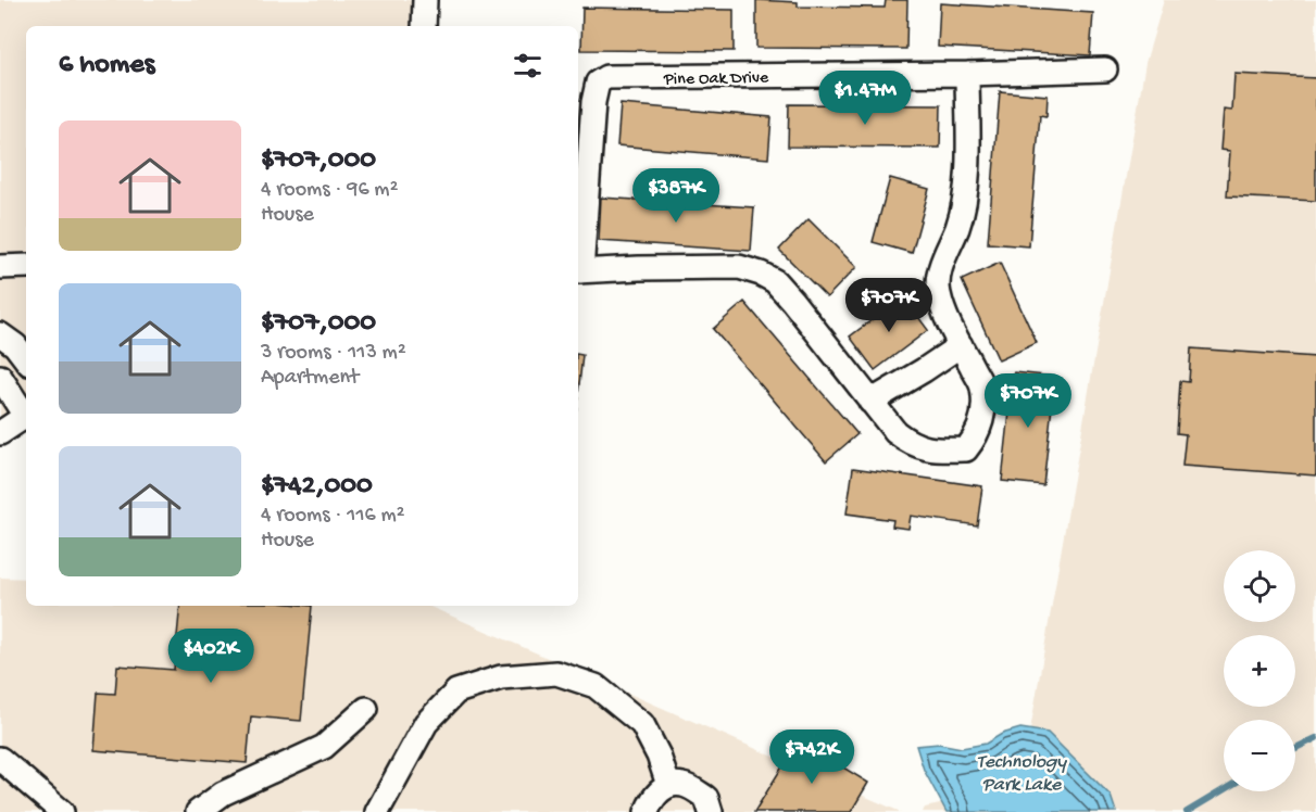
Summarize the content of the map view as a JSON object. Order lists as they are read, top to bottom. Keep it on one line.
{"streets":{"street":["Pine Oak Drive"]},"water":["Technology Park Lake"],"page":{"heading":"6 homes","price":["$1.47M","$387K","$707K","$707K","$402K","$742K"],"list":[{"name":"$707,000","note":"4 rooms · 96 m² · House"},{"name":"$707,000","note":"3 rooms · 113 m² · Apartment"},{"name":"$742,000","note":"4 rooms · 116 m² · House"}],"map_buttons":["+","−"]}}
